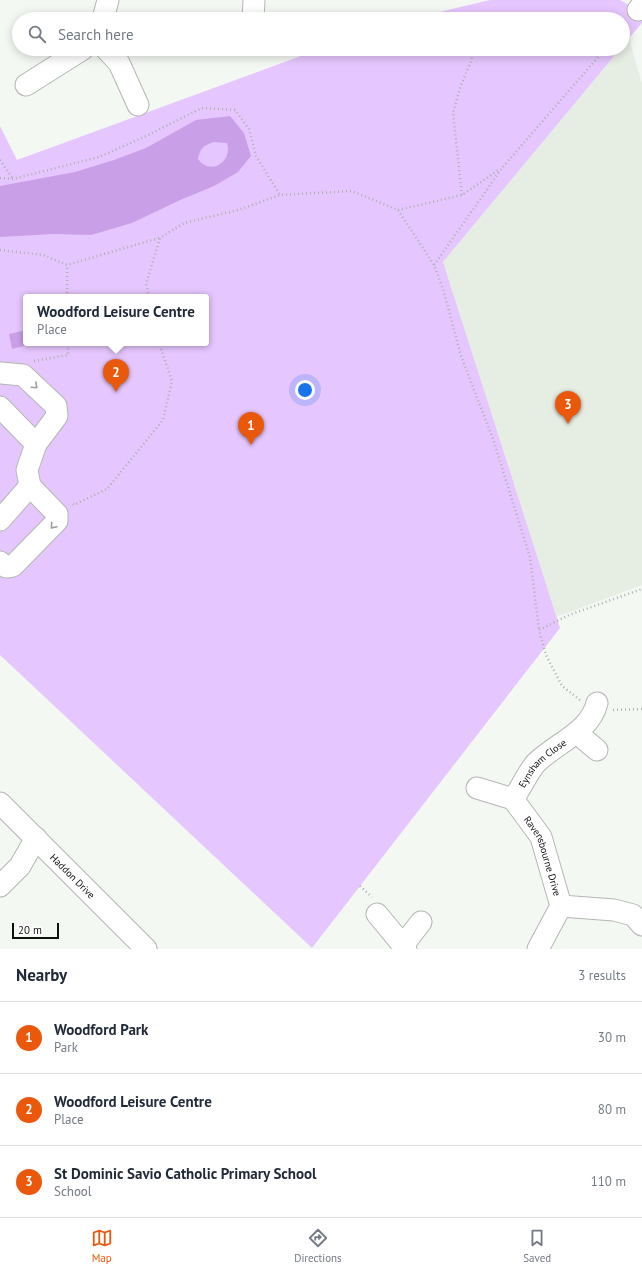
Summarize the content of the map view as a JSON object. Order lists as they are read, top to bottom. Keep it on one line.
{"streets":{"street":["Eynsham Close","Ravensbourne Drive","Haddon Drive"]},"crossings":[["Eynsham Close","Ravensbourne Drive"]],"scale_bar":"20 m","page":{"search":"Search here","popup":["Woodford Leisure Centre","Place"],"pins":["2","3","1"],"scale":"20 m","heading":["Nearby","3 results"],"list":[{"mark":"1","name":"Woodford Park","note":"Park","value":"30 m"},{"mark":"2","name":"Woodford Leisure Centre","note":"Place","value":"80 m"},{"mark":"3","name":"St Dominic Savio Catholic Primary School","note":"School","value":"110 m"}],"nav":["Map","Directions","Saved"]}}
